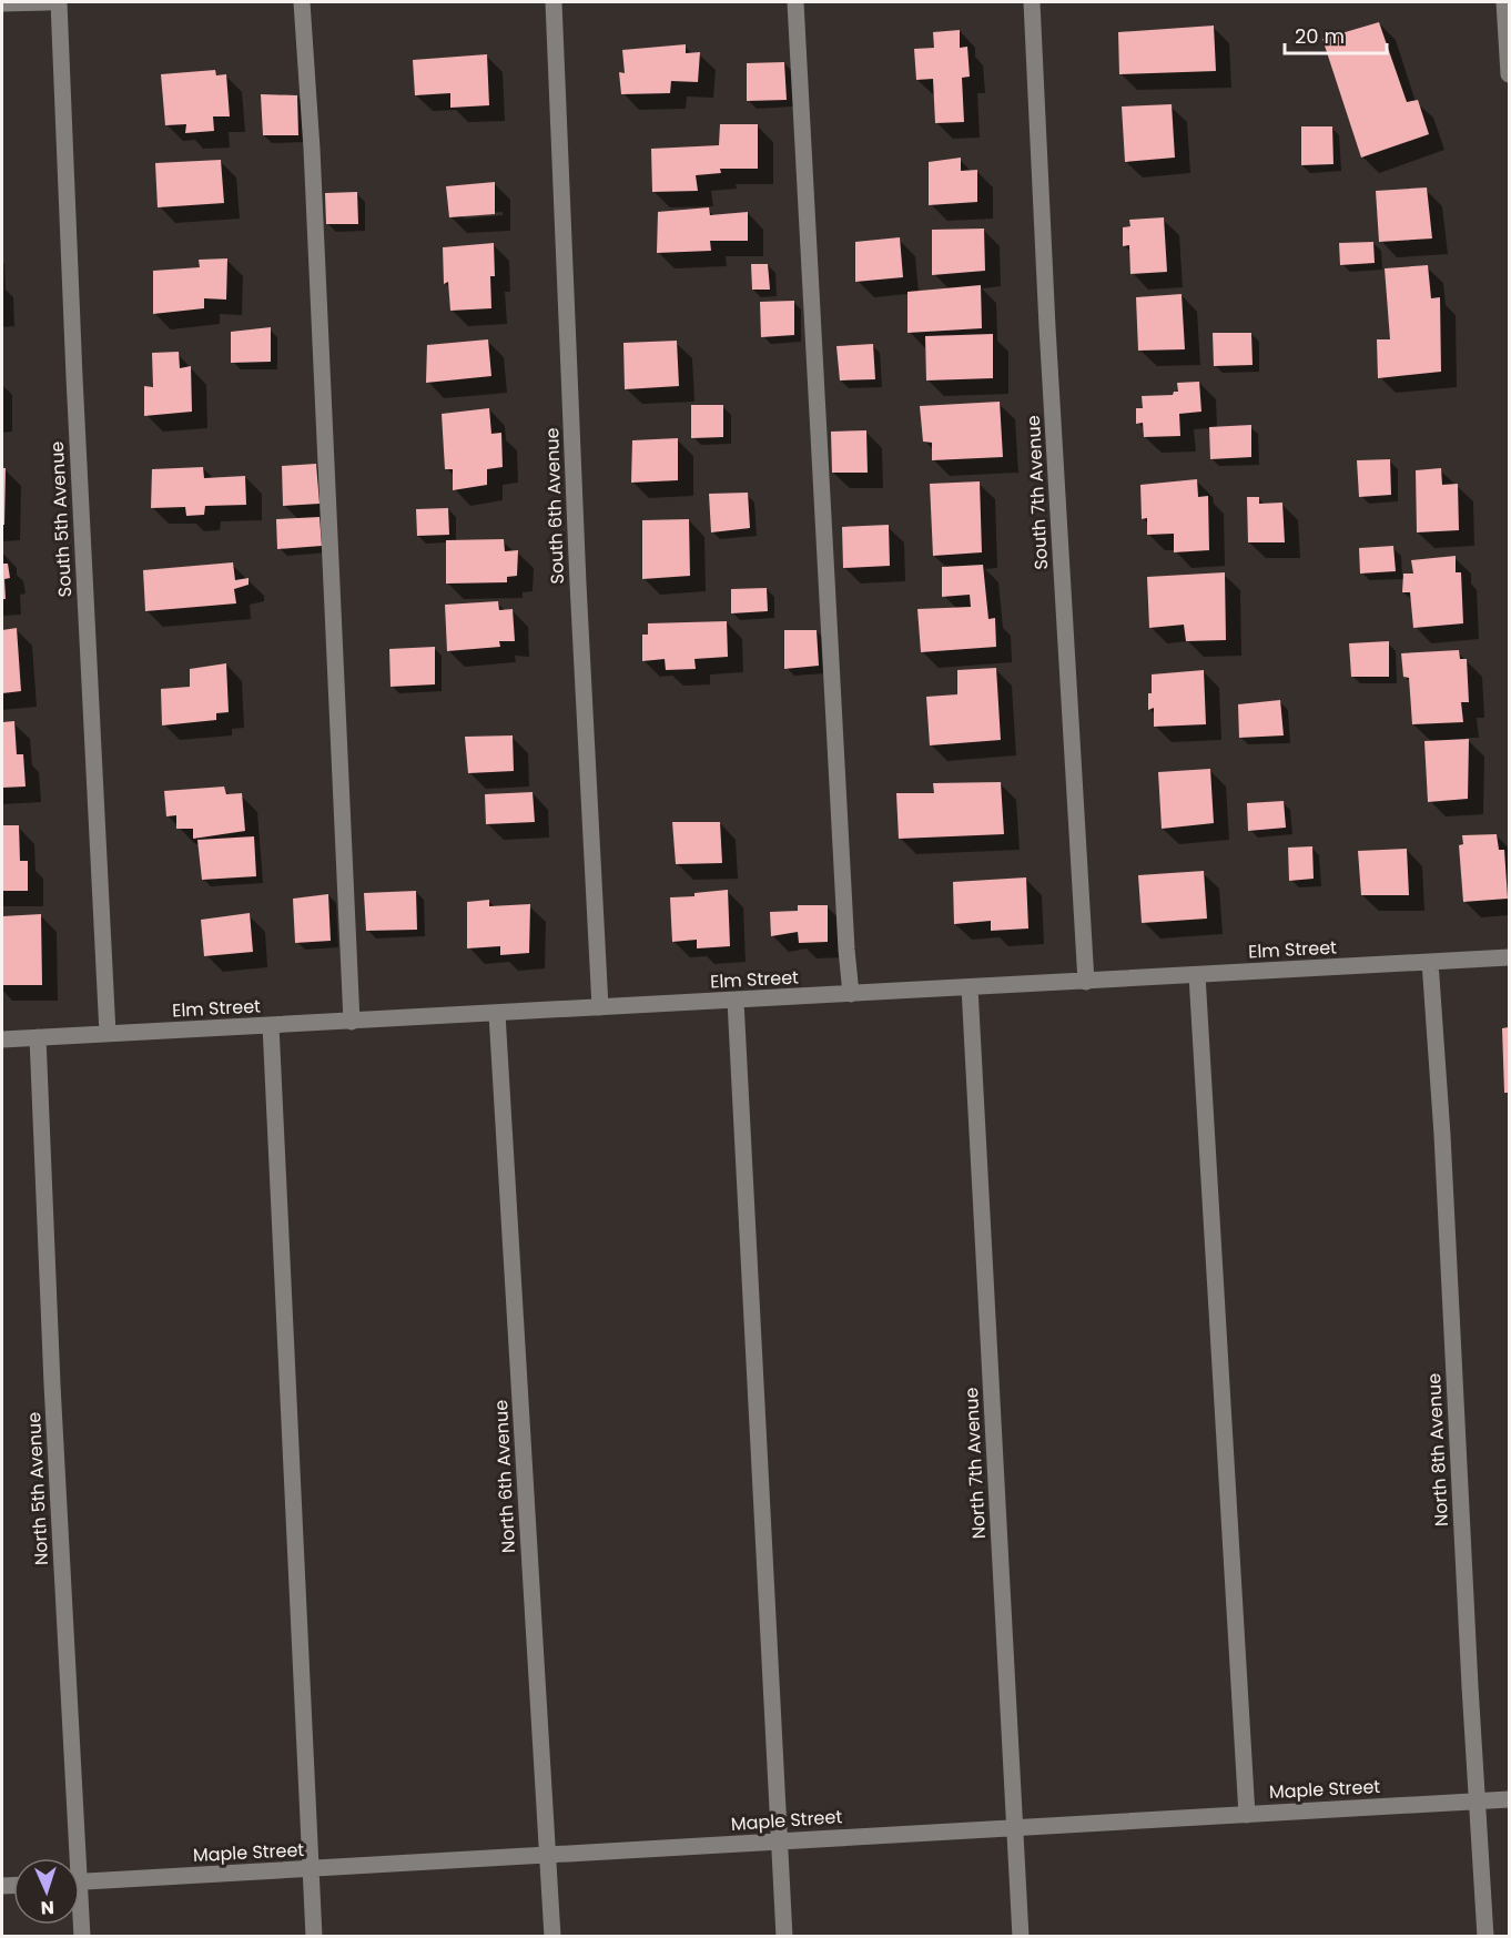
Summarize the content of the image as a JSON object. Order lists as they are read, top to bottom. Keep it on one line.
{"streets":{"street":["South 7th Avenue","South 6th Avenue","South 5th Avenue","Elm Street","North 8th Avenue","North 7th Avenue","North 6th Avenue","North 5th Avenue","Maple Street"]},"crossings":[["South 7th Avenue","Elm Street"],["South 6th Avenue","Elm Street"],["South 5th Avenue","Elm Street"],["Elm Street","North 8th Avenue"],["Elm Street","North 7th Avenue"],["Elm Street","North 6th Avenue"],["Elm Street","North 5th Avenue"],["North 8th Avenue","Maple Street"],["North 7th Avenue","Maple Street"],["North 6th Avenue","Maple Street"]],"scale_bar":"20 m","north":"bottom"}
